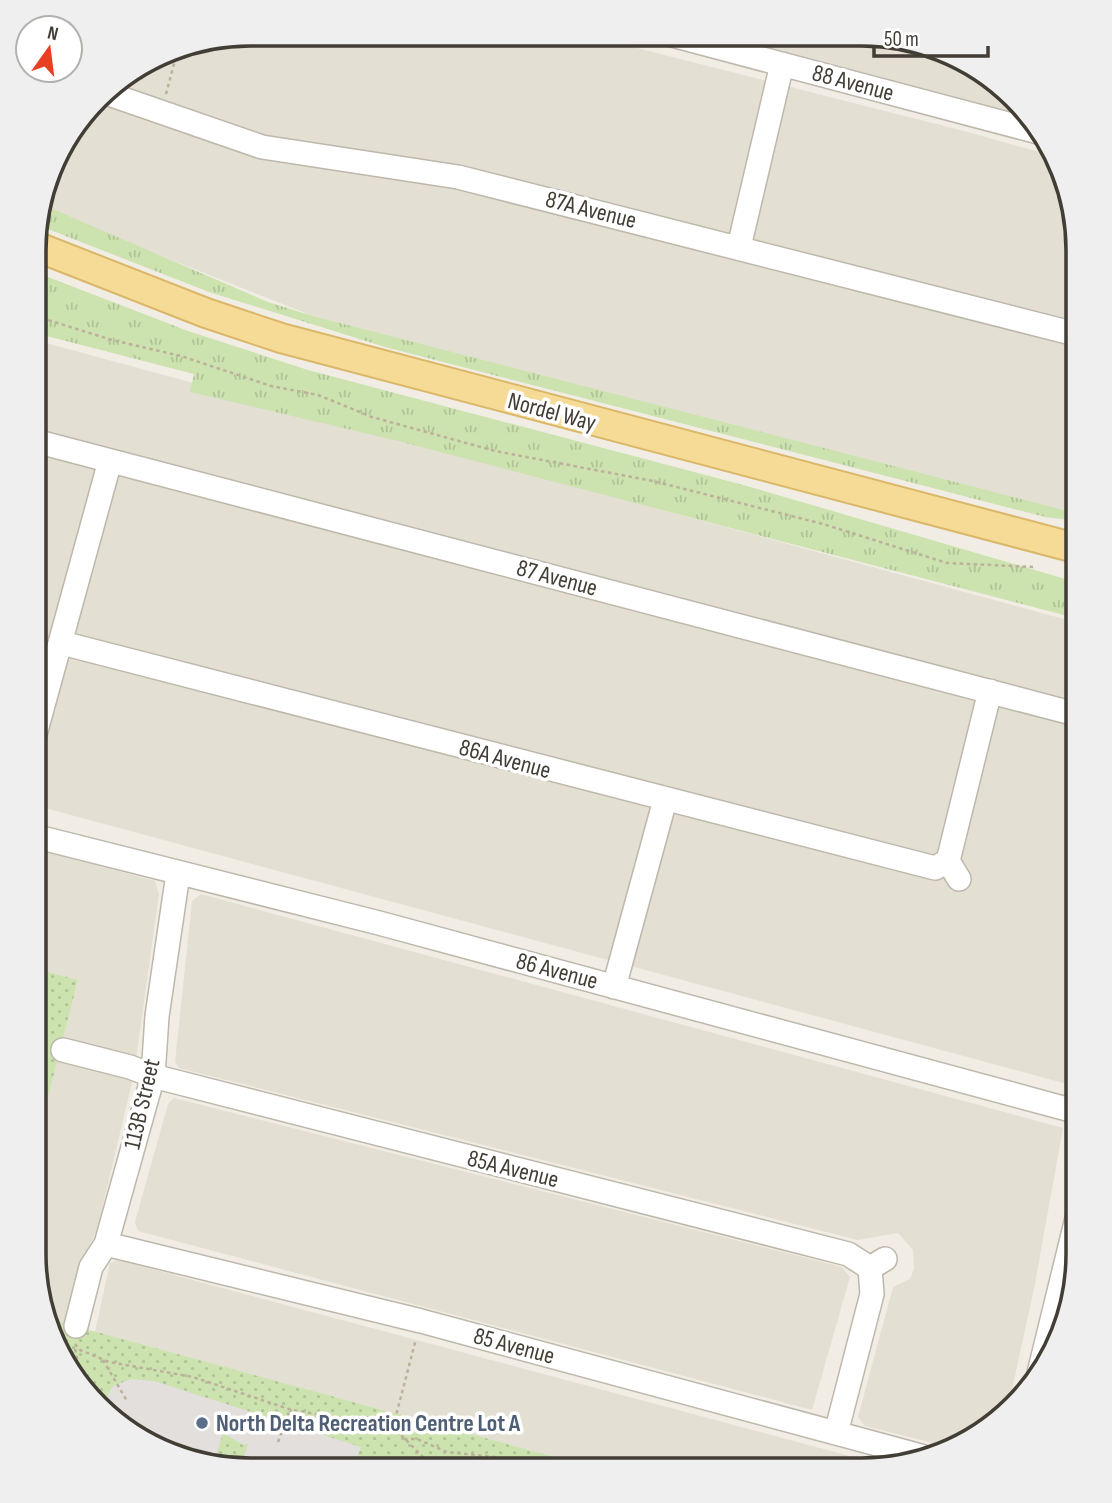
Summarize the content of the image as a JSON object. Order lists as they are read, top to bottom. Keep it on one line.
{"streets":{"main road":["Nordel Way"],"street":["88 Avenue","87A Avenue","87 Avenue","86A Avenue","86 Avenue","113B Street","85A Avenue","85 Avenue"]},"crossings":[["87 Avenue","86A Avenue"],["86 Avenue","113B Street"],["113B Street","85A Avenue"],["113B Street","85 Avenue"],["85A Avenue","85 Avenue"]],"places":["North Delta Recreation Centre Lot A"],"scale_bar":"50 m","north":"top"}
